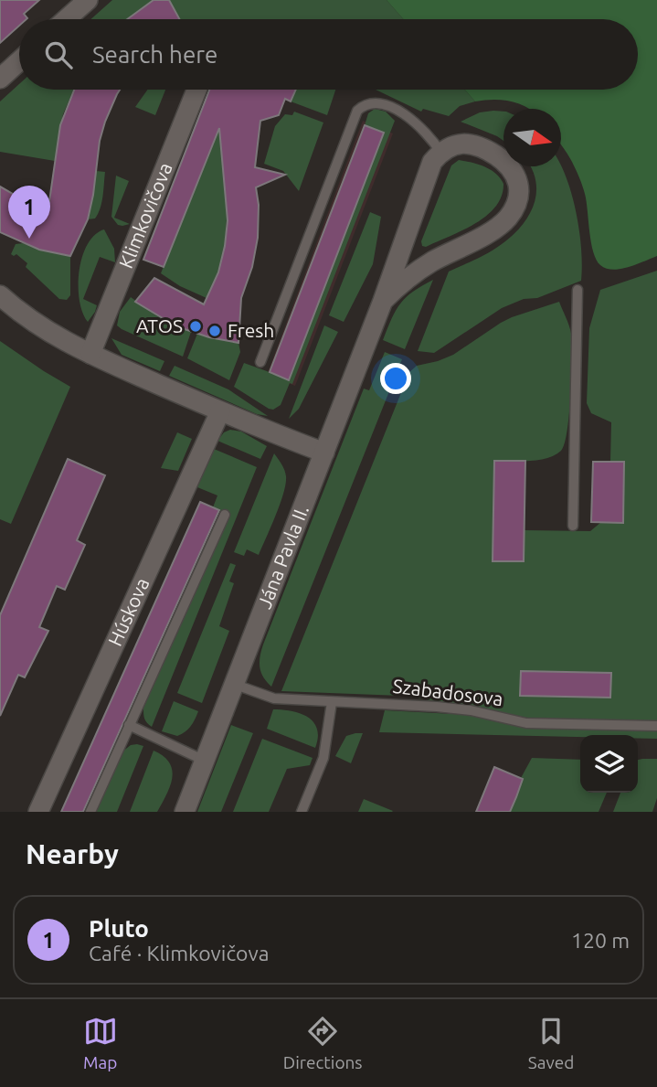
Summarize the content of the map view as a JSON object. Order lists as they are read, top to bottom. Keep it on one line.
{"streets":{"street":["Klimkovičova","Jána Pavla II.","Húskova"],"lane":["Szabadosova"]},"crossings":[["Jána Pavla II.","Szabadosova"]],"places":["ATOS","Fresh"],"north":"right","page":{"search":"Search here","pins":"1","heading":"Nearby","list":[{"mark":"1","name":"Pluto","note":"Café · Klimkovičova","value":"120 m"}],"nav":["Map","Directions","Saved"]}}
